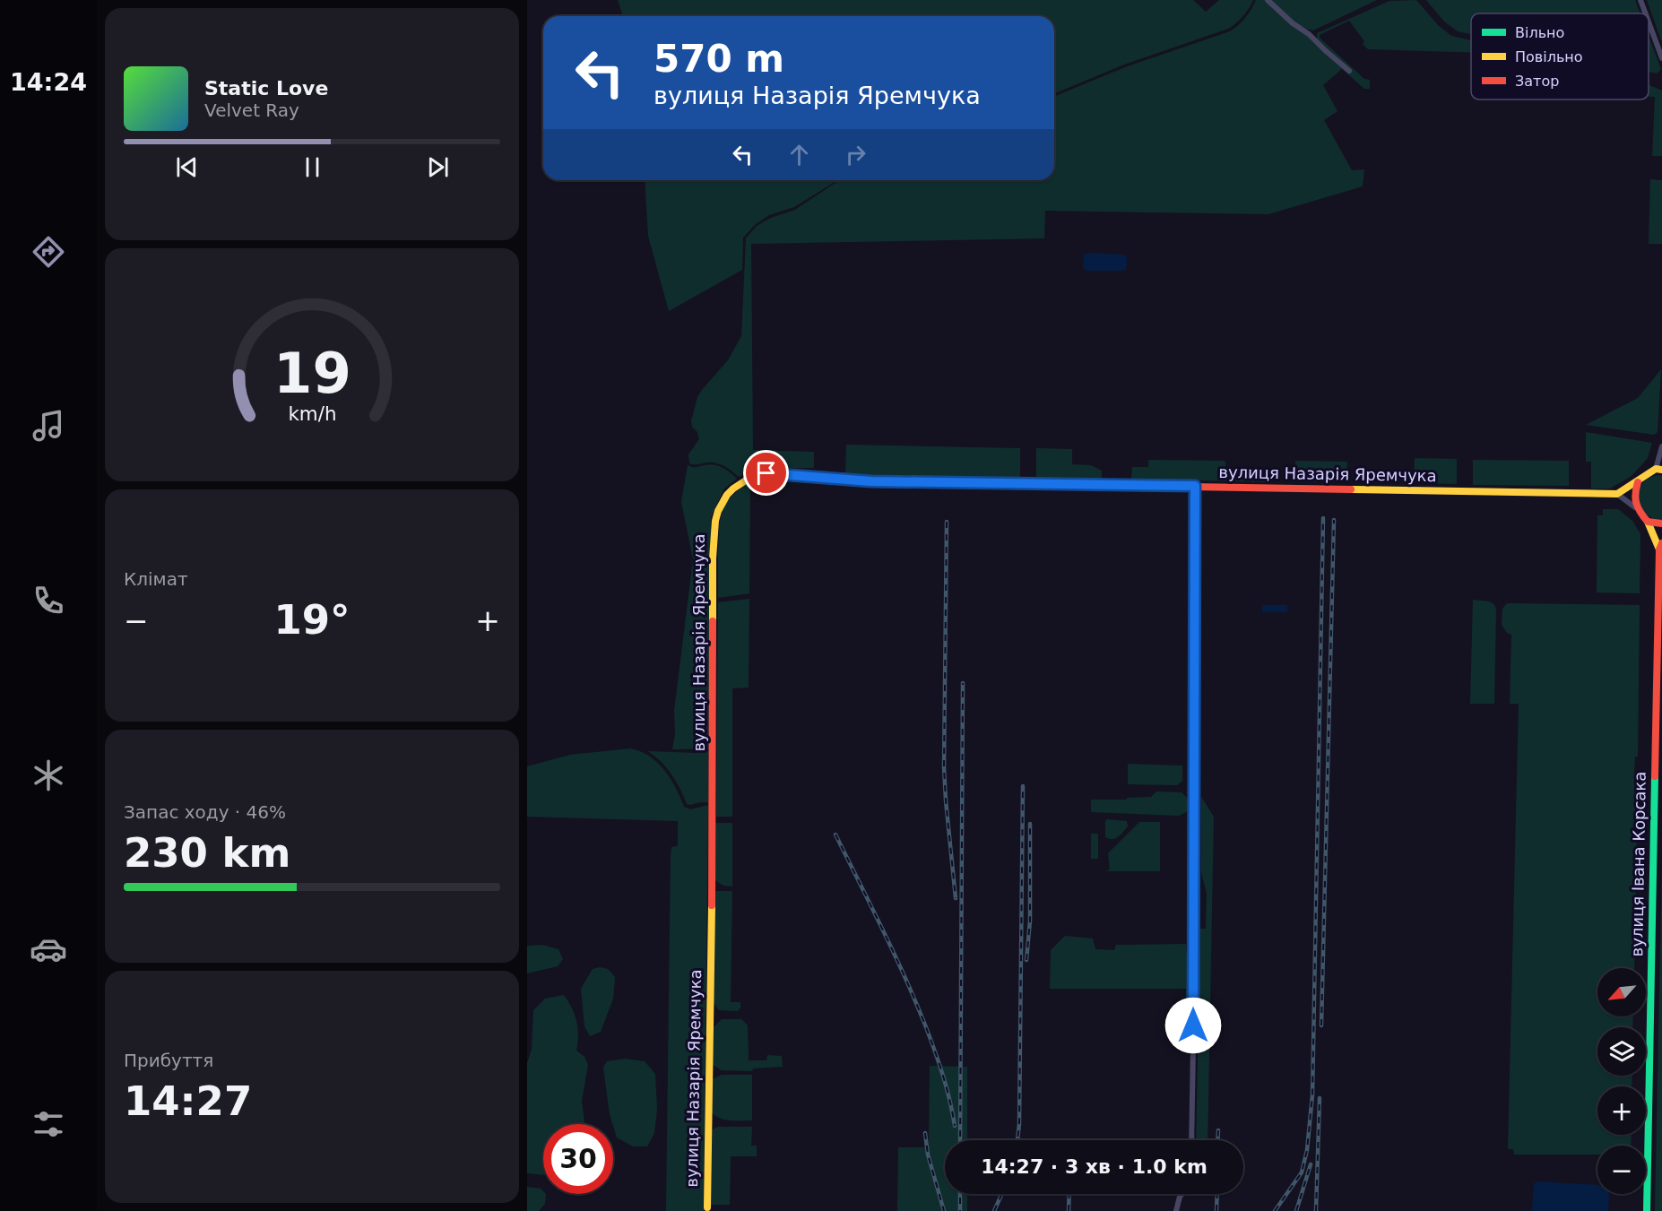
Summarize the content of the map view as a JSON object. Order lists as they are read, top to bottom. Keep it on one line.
{"streets":{"street":["вулиця Назарія Яремчука","вулиця Івана Корсака"]},"legend":["Вільно","Повільно","Затор"],"north":"bottom left","page":{"tabs":"14:24","turn":["570 m","вулиця Назарія Яремчука"],"song":["Static Love","Velvet Ray"],"tile":["Клімат",["Запас ходу · 46%","230 km"],["Прибуття","14:27"]],"heat":["−","19°","+"],"map_buttons":["+","−"],"limit":"30","trip":"14:27 · 3 хв · 1.0 km","gauge":["19","km/h"]}}
